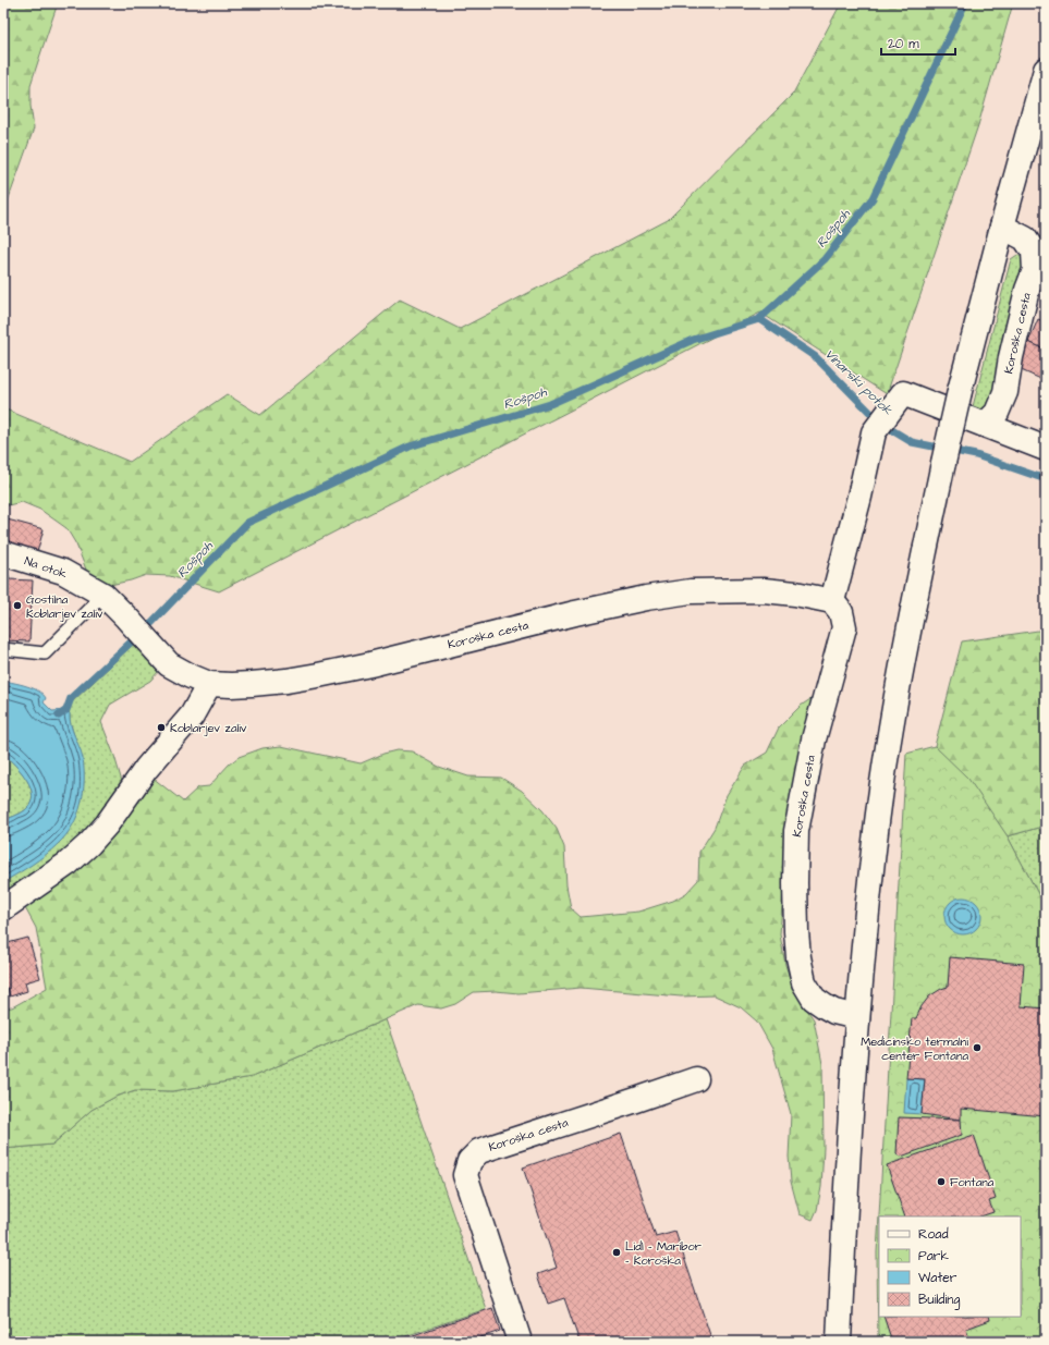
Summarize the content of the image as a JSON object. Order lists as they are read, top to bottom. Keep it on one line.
{"streets":{"street":["Koroška cesta","Na otok"]},"crossings":[["Koroška cesta","Na otok"]],"water":["Rošpoh","Vinarski potok"],"places":["Gostilna Koblarjev zaliv","Koblarjev zaliv","Medicinsko termalni center Fontana","Fontana","Lidl - Maribor - Koroška"],"legend":["Road","Park","Water","Building"],"scale_bar":"20 m"}
